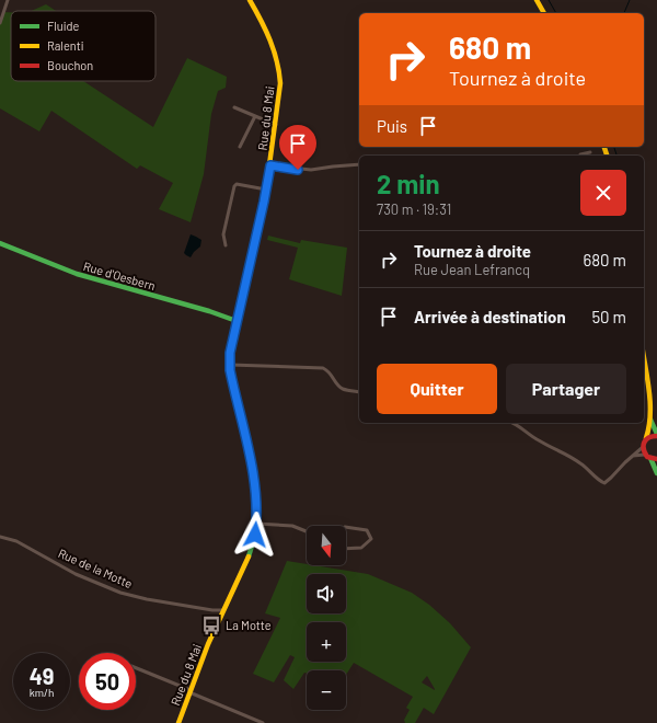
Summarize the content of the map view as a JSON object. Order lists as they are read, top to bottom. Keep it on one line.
{"streets":{"main road":["Rue du 8 Mai","Rue d'Oesbern"],"street":["Rue de la Motte"]},"crossings":[["Rue du 8 Mai","Rue d'Oesbern"],["Rue du 8 Mai","Rue de la Motte"]],"places":{"bus stop":["La Motte"]},"legend":["Fluide","Ralenti","Bouchon"],"north":"bottom","page":{"turn":["680 m","Tournez à droite"],"then":"Puis","heading":["2 min","730 m · 19:31"],"list":[{"name":"Tournez à droite","note":"Rue Jean Lefrancq","value":"680 m"},{"name":"Arrivée à destination","value":"50 m"}],"buttons":["Quitter","Partager"],"map_buttons":["+","−"],"speed":"49 km/h","limit":"50"}}
